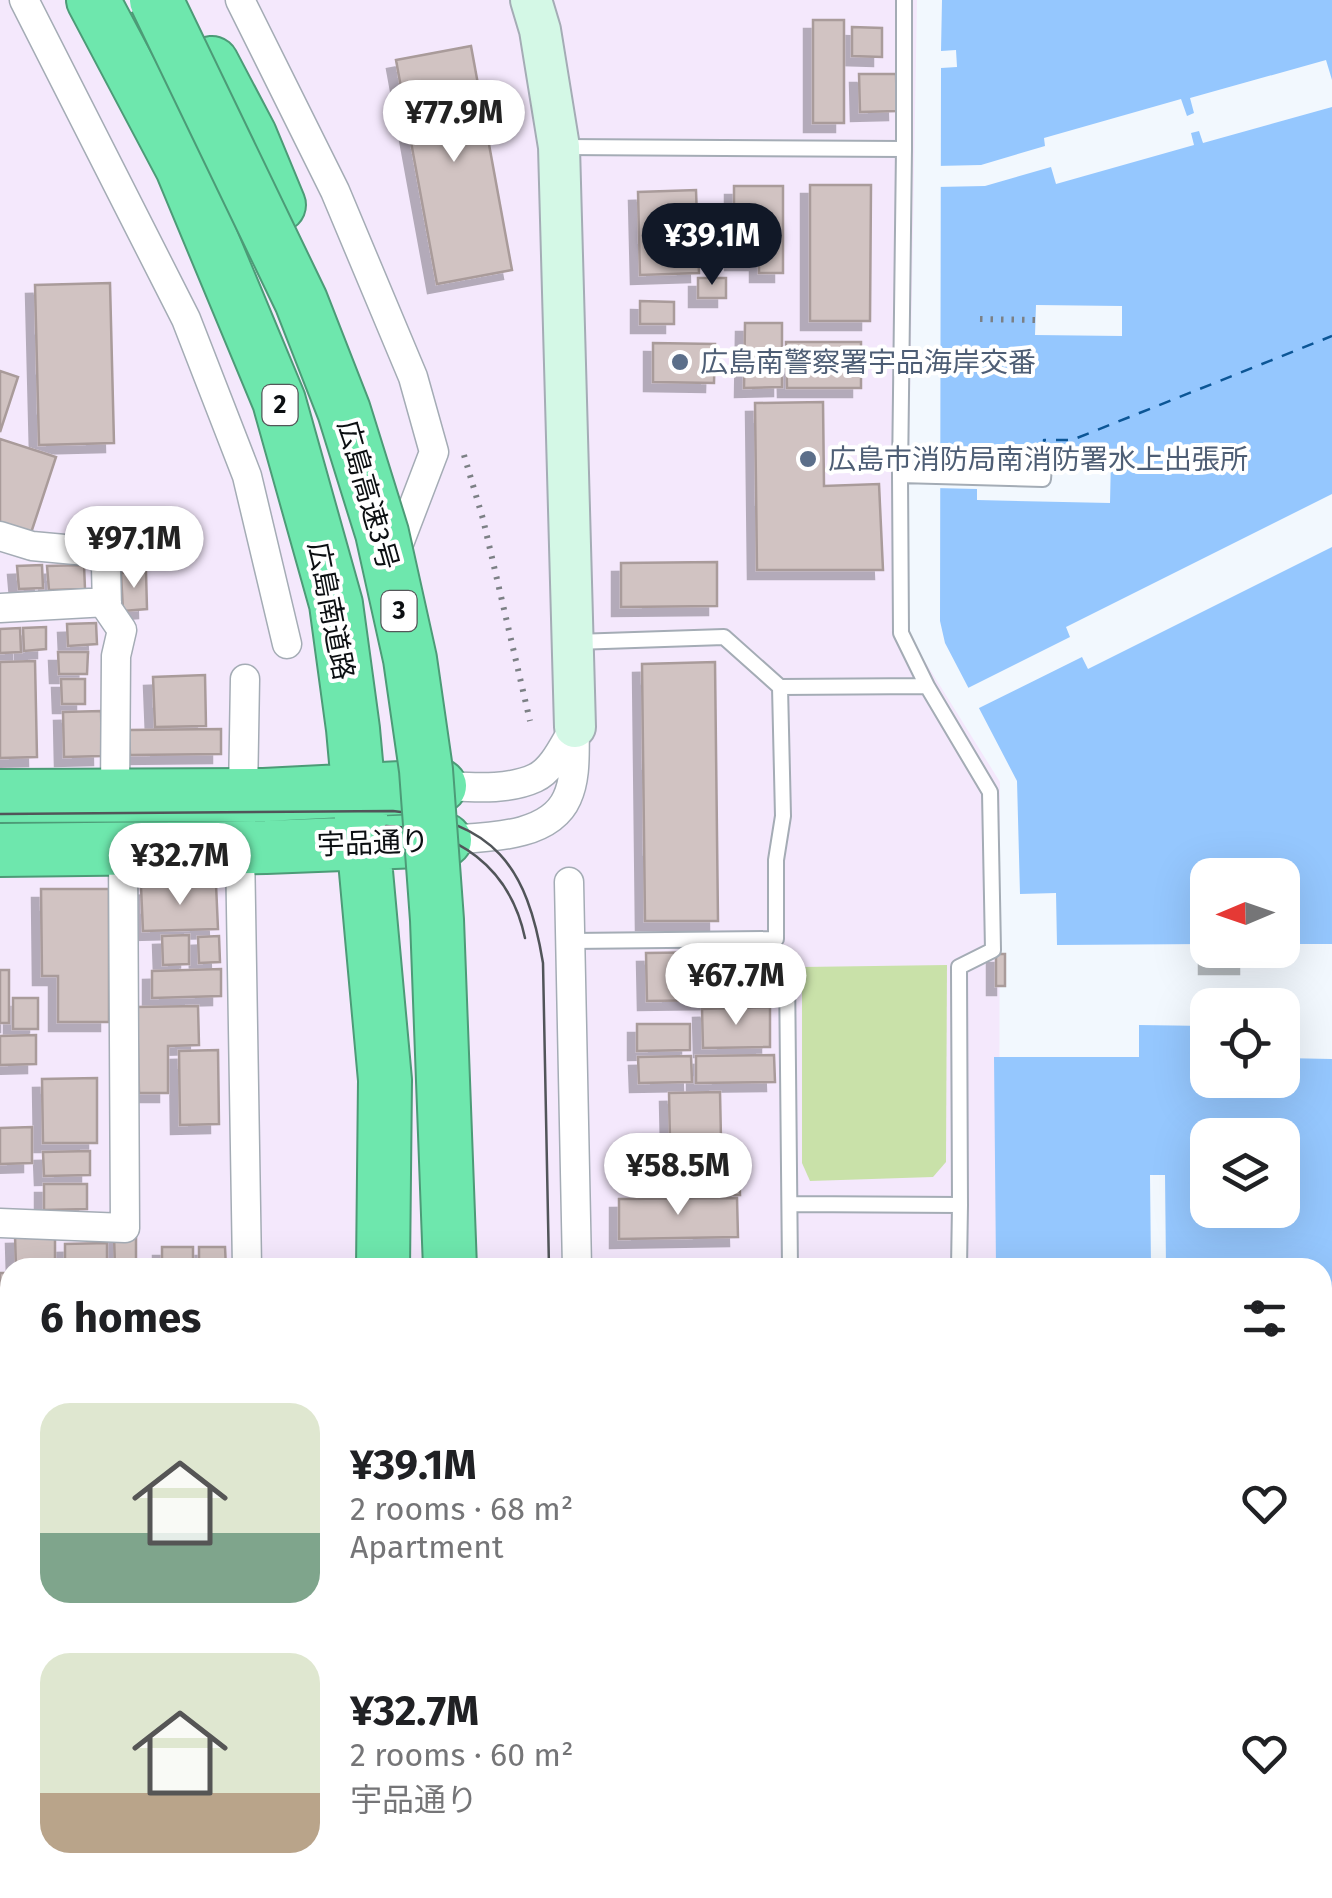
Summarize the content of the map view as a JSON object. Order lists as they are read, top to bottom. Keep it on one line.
{"streets":{"highway":["2","広島高速3号","広島南道路","3","宇品通り"]},"crossings":[["広島南道路","宇品通り"]],"places":["広島南警察署宇品海岸交番","広島市消防局南消防署水上出張所"],"north":"left","page":{"price":["¥77.9M","¥39.1M","¥97.1M","¥32.7M","¥67.7M","¥58.5M"],"heading":"6 homes","list":[{"name":"¥39.1M","note":"2 rooms · 68 m² · Apartment"},{"name":"¥32.7M","note":"2 rooms · 60 m² · 宇品通り"}]}}
